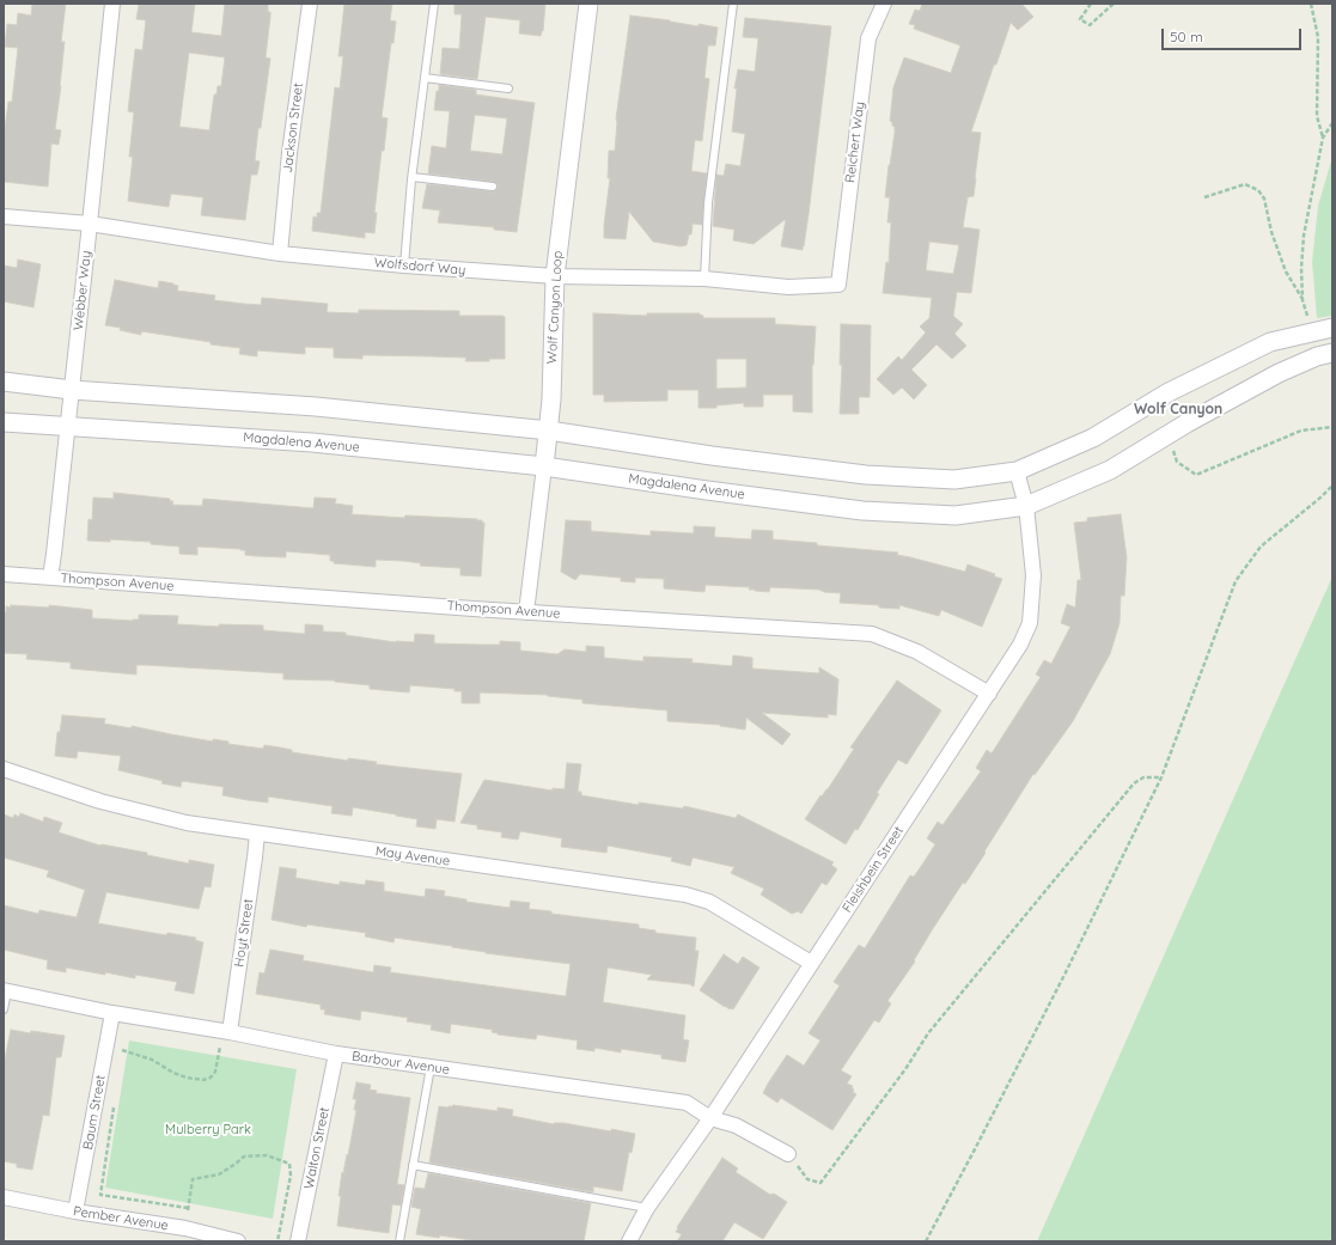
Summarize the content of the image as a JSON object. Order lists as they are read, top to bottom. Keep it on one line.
{"streets":{"street":["Jackson Street","Reichert Way","Wolfsdorf Way","Webber Way","Wolf Canyon Loop","Magdalena Avenue","Thompson Avenue","May Avenue","Fleishbein Street","Hoyt Street","Barbour Avenue","Baum Street","Walton Street","Pember Avenue"]},"crossings":[["Jackson Street","Wolfsdorf Way"],["Reichert Way","Wolfsdorf Way"],["Wolfsdorf Way","Webber Way"],["Wolfsdorf Way","Wolf Canyon Loop"],["Webber Way","Magdalena Avenue"],["Webber Way","Thompson Avenue"],["Wolf Canyon Loop","Magdalena Avenue"],["Wolf Canyon Loop","Thompson Avenue"],["Magdalena Avenue","Fleishbein Street"],["Thompson Avenue","Fleishbein Street"],["May Avenue","Fleishbein Street"],["May Avenue","Hoyt Street"],["Fleishbein Street","Barbour Avenue"],["Hoyt Street","Barbour Avenue"],["Barbour Avenue","Baum Street"],["Barbour Avenue","Walton Street"],["Baum Street","Pember Avenue"]],"districts":["Wolf Canyon"],"parks":["Mulberry Park"],"scale_bar":"50 m"}
